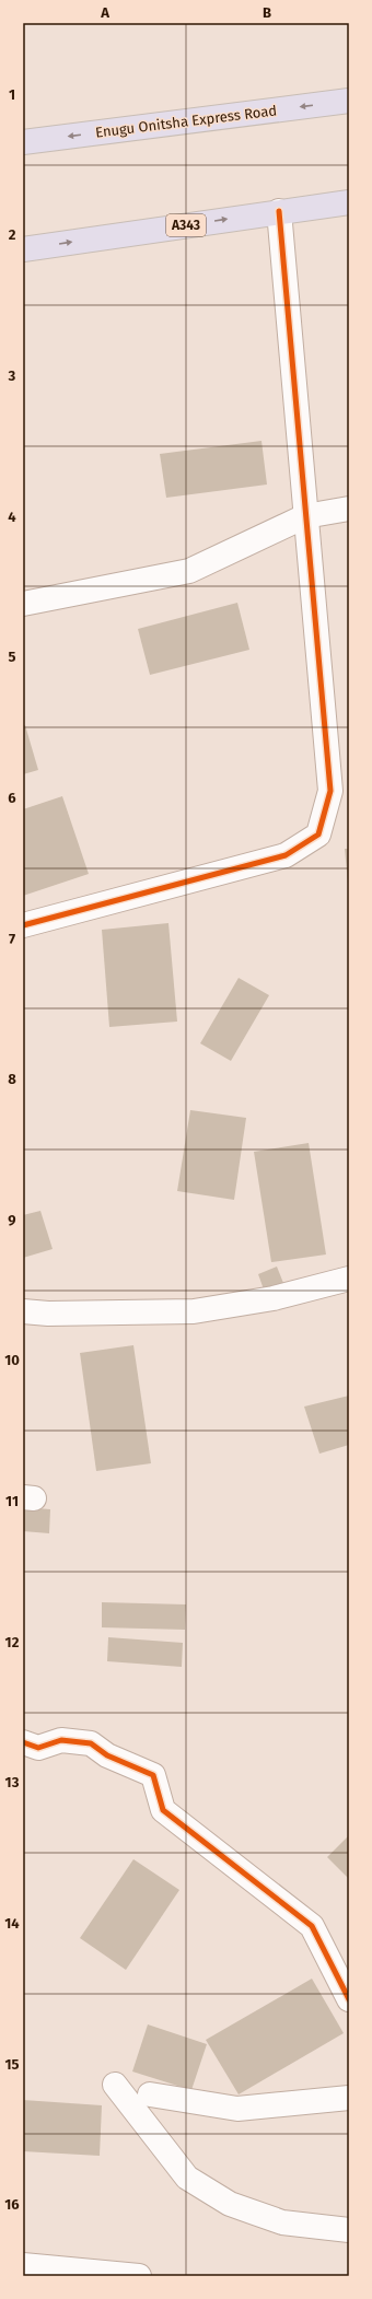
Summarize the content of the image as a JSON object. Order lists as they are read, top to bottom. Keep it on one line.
{"streets":{"highway":["Enugu Onitsha Express Road","A343"]},"grid":{"columns":["A","B"],"rows":["1","2","3","4","5","6","7","8","9","10","11","12","13","14","15","16"]}}
